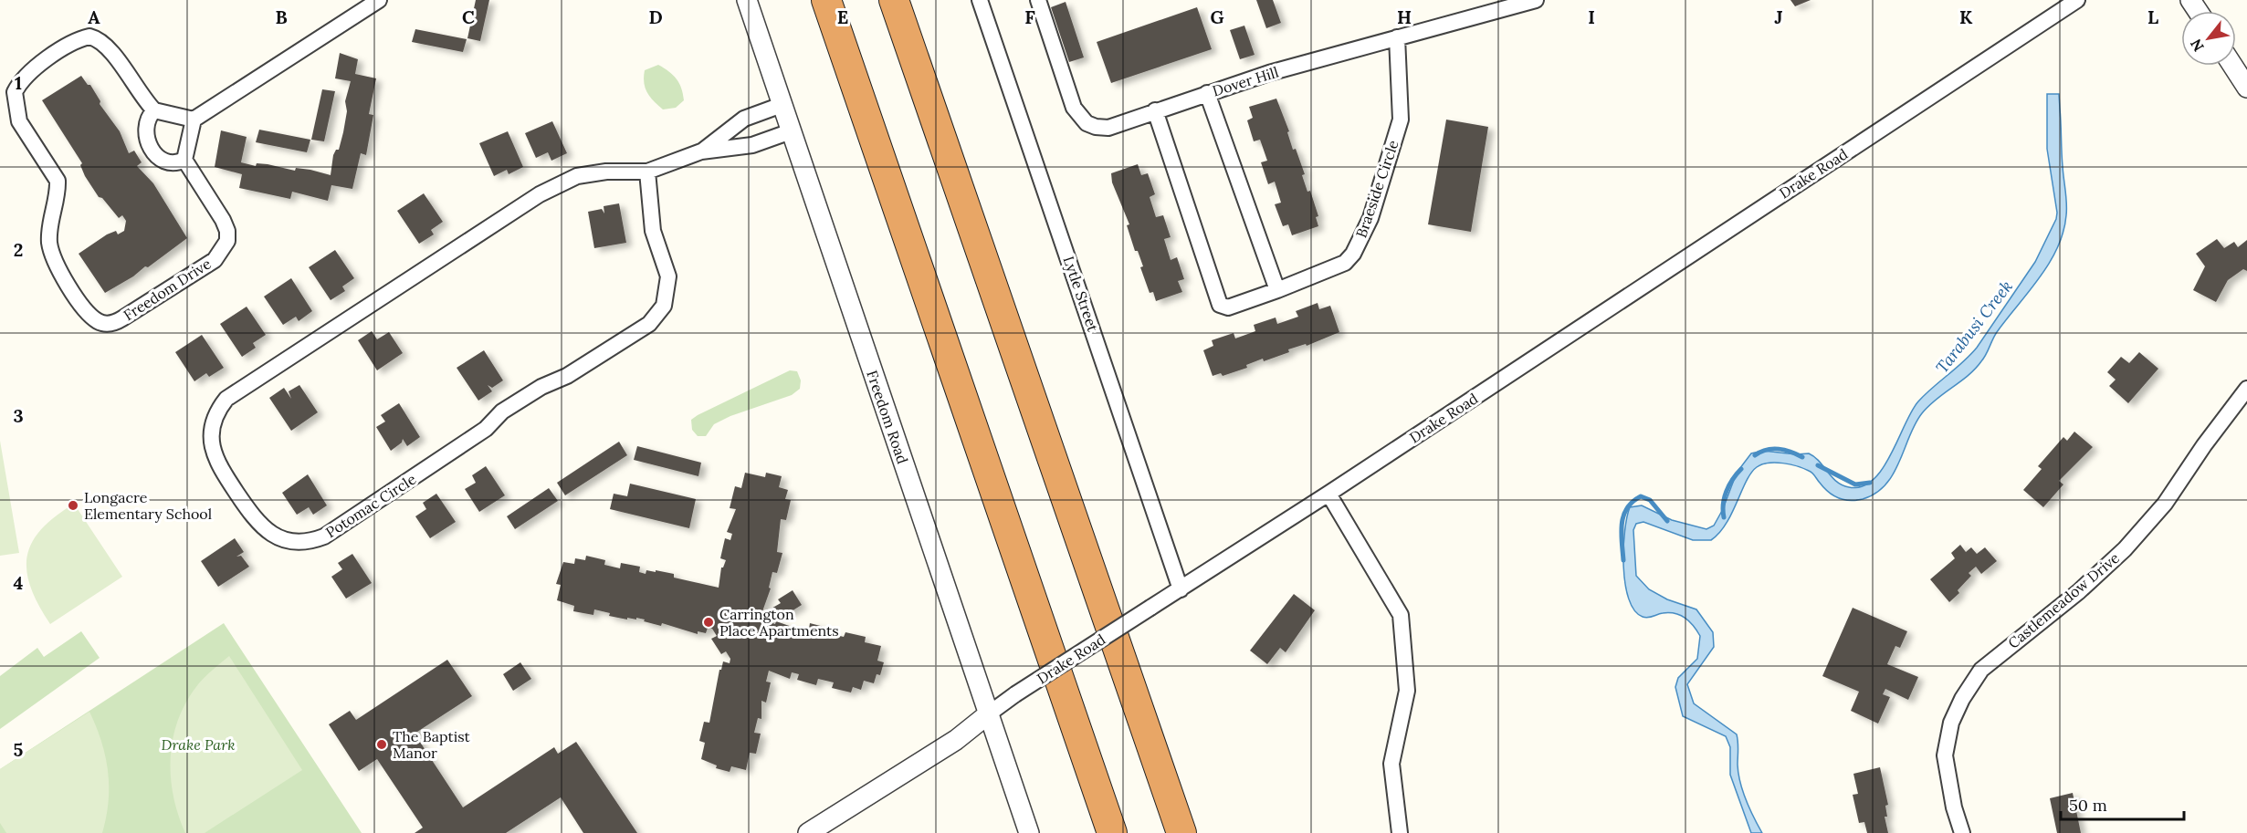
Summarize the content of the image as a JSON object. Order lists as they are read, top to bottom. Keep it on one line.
{"streets":{"street":["Dover Hill","Drake Road","Braeside Circle","Freedom Drive","Lytle Street","Freedom Road","Potomac Circle","Castlemeadow Drive"]},"crossings":[["Dover Hill","Braeside Circle"],["Drake Road","Lytle Street"],["Drake Road","Freedom Road"],["Freedom Road","Potomac Circle"]],"water":["Tarabusi Creek"],"parks":["Drake Park"],"places":["Longacre Elementary School","Carrington Place Apartments","The Baptist Manor"],"scale_bar":"50 m","north":"bottom left","grid":{"columns":["A","B","C","D","E","F","G","H","I","J","K","L"],"rows":["1","2","3","4","5"]}}
